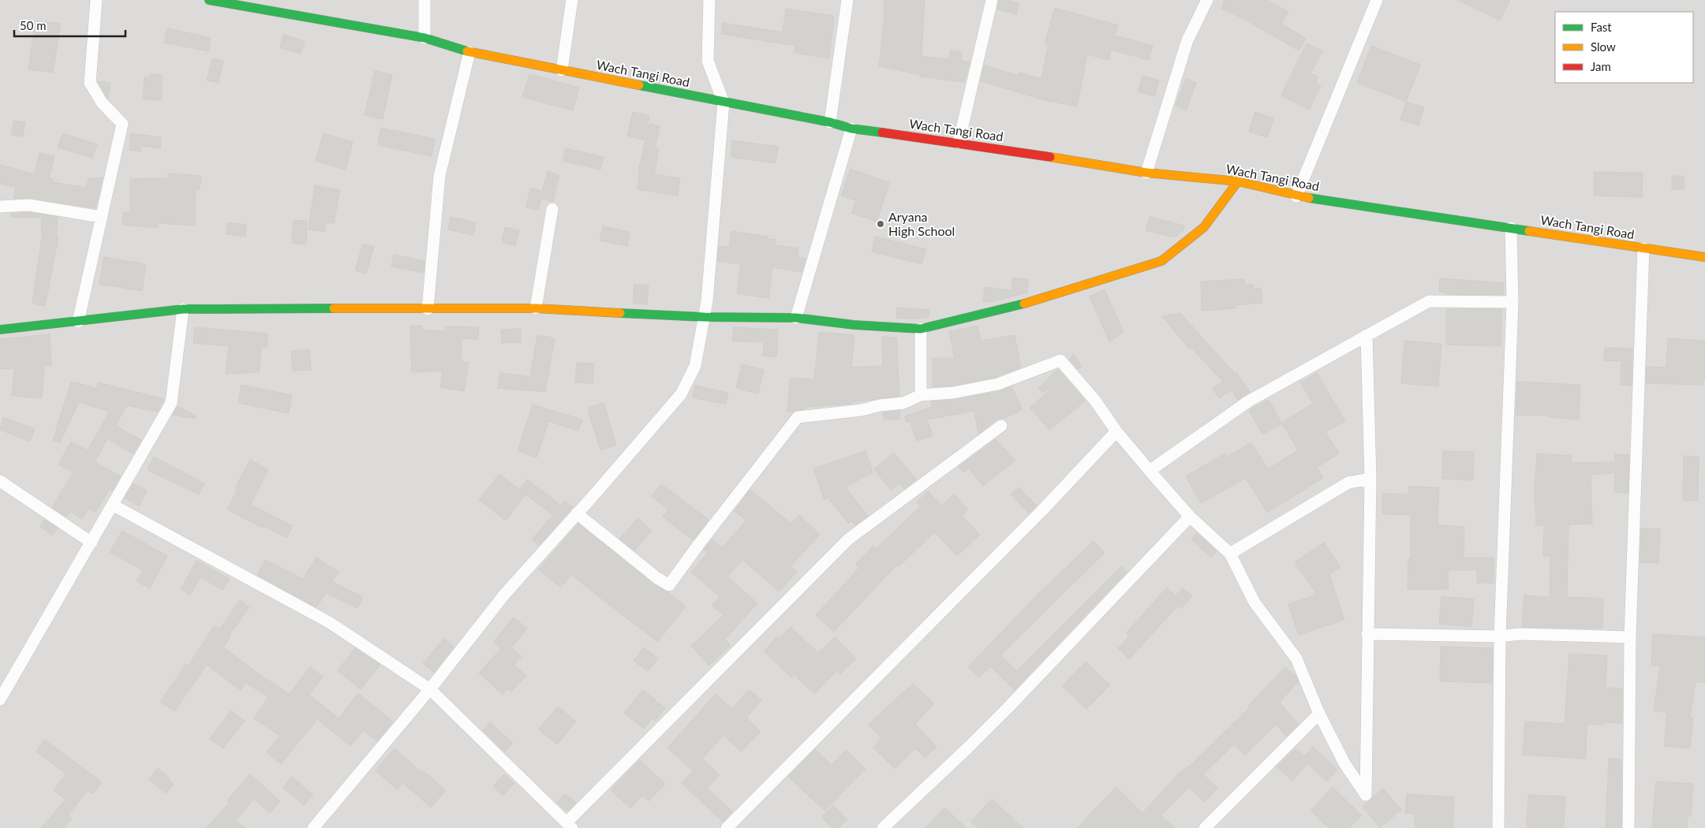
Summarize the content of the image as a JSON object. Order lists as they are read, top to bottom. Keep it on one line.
{"streets":{"main road":["Wach Tangi Road"]},"places":["Aryana High School"],"legend":["Fast","Slow","Jam"],"scale_bar":"50 m"}
